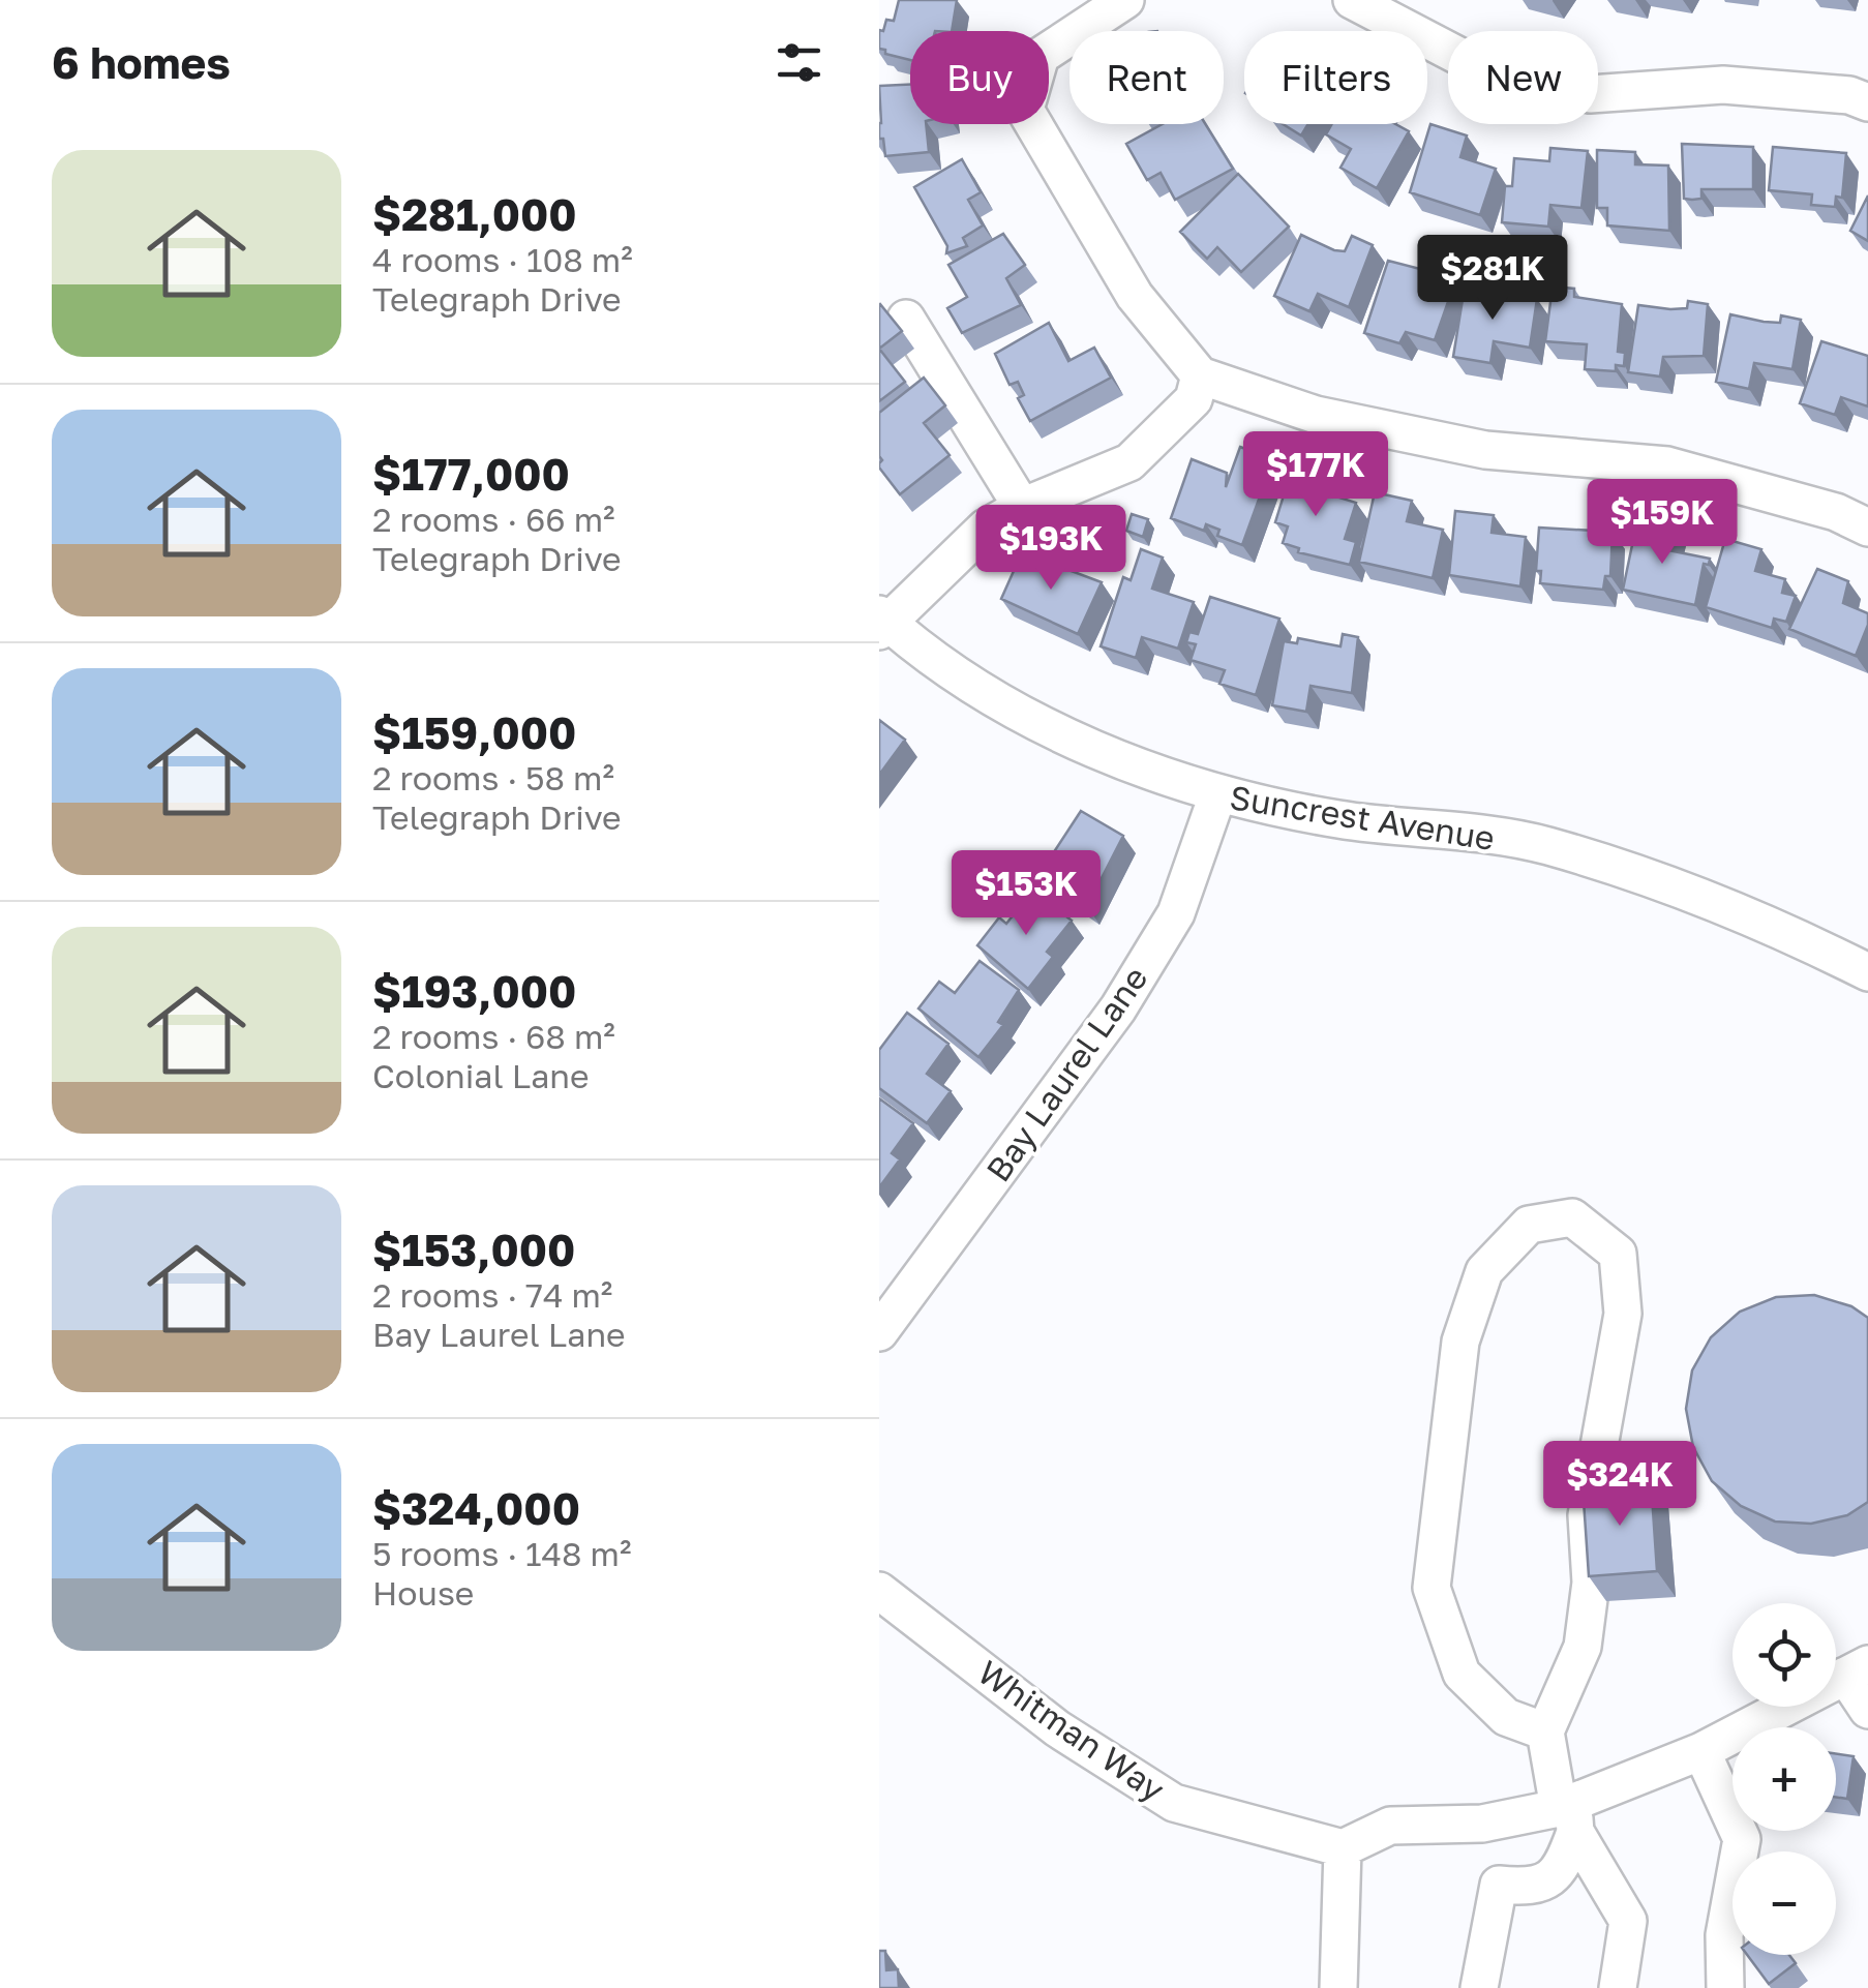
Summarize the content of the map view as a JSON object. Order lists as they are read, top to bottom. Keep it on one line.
{"streets":{"street":["Suncrest Avenue","Bay Laurel Lane","Whitman Way"]},"crossings":[["Suncrest Avenue","Bay Laurel Lane"]],"page":{"heading":"6 homes","chip":["Buy","Rent","Filters","New"],"list":[{"name":"$281,000","note":"4 rooms · 108 m² · Telegraph Drive"},{"name":"$177,000","note":"2 rooms · 66 m² · Telegraph Drive"},{"name":"$159,000","note":"2 rooms · 58 m² · Telegraph Drive"},{"name":"$193,000","note":"2 rooms · 68 m² · Colonial Lane"},{"name":"$153,000","note":"2 rooms · 74 m² · Bay Laurel Lane"},{"name":"$324,000","note":"5 rooms · 148 m² · House"}],"price":["$281K","$177K","$159K","$193K","$153K","$324K"],"map_buttons":["+","−"]}}
